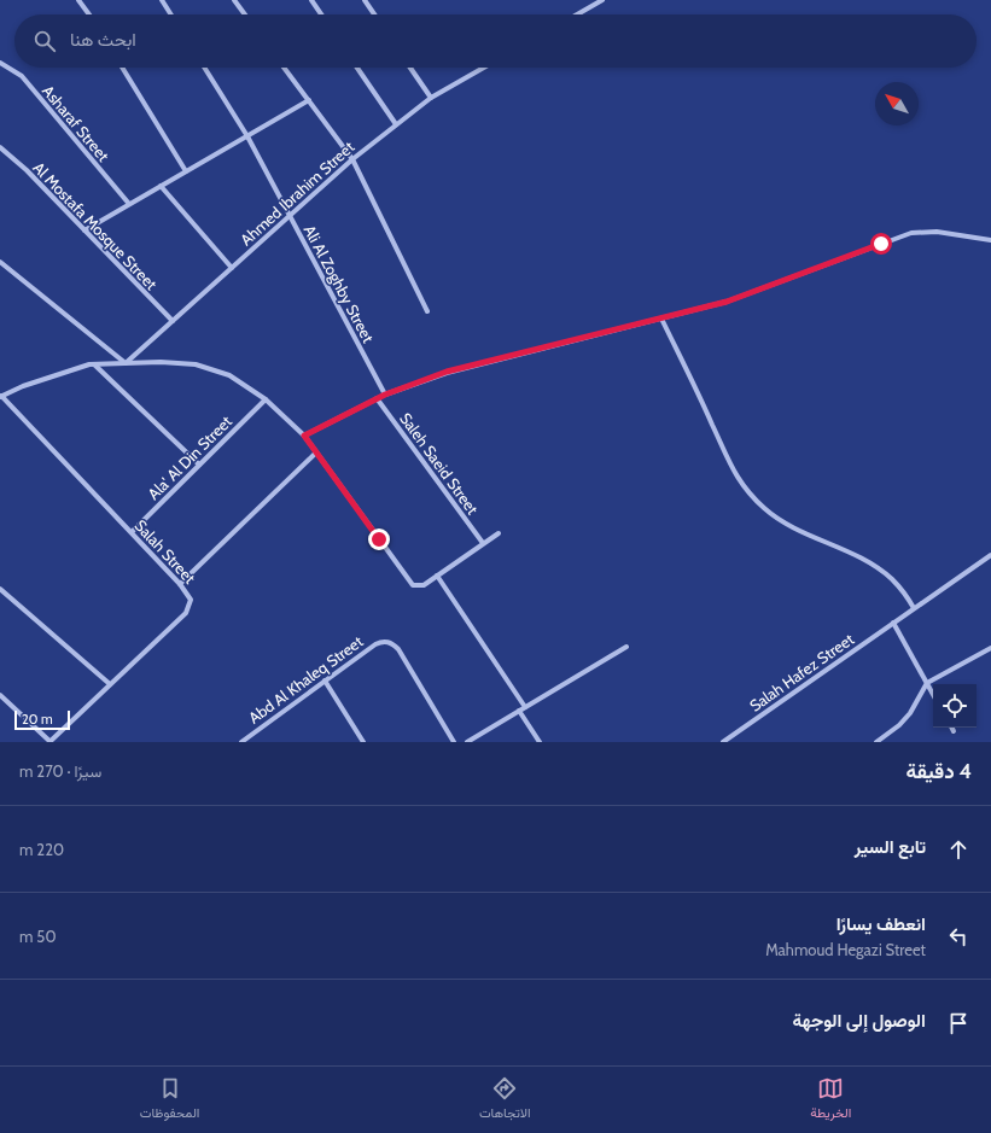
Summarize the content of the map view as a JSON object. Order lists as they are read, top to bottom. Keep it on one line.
{"streets":{"street":["Asharaf Street","Ahmed Ibrahim Street","Al Mostafa Mosque Street","Ali Al Zoghby Street","Ala' Al Din Street","Saleh Saeid Street","Salah Street","Salah Hafez Street","Abd Al Khaleq Street"]},"crossings":[["Ahmed Ibrahim Street","Al Mostafa Mosque Street"],["Ahmed Ibrahim Street","Ali Al Zoghby Street"],["Ala' Al Din Street","Salah Street"]],"scale_bar":"20 m","north":"top left","page":{"search":"ابحث هنا","scale":"20 m","heading":["4 دقيقة","سيرًا · 270 m"],"list":[["تابع السير","220 m"],["انعطف يسارًا","Mahmoud Hegazi Street","50 m"],"الوصول إلى الوجهة"],"nav":["الخريطة","الاتجاهات","المحفوظات"]}}
